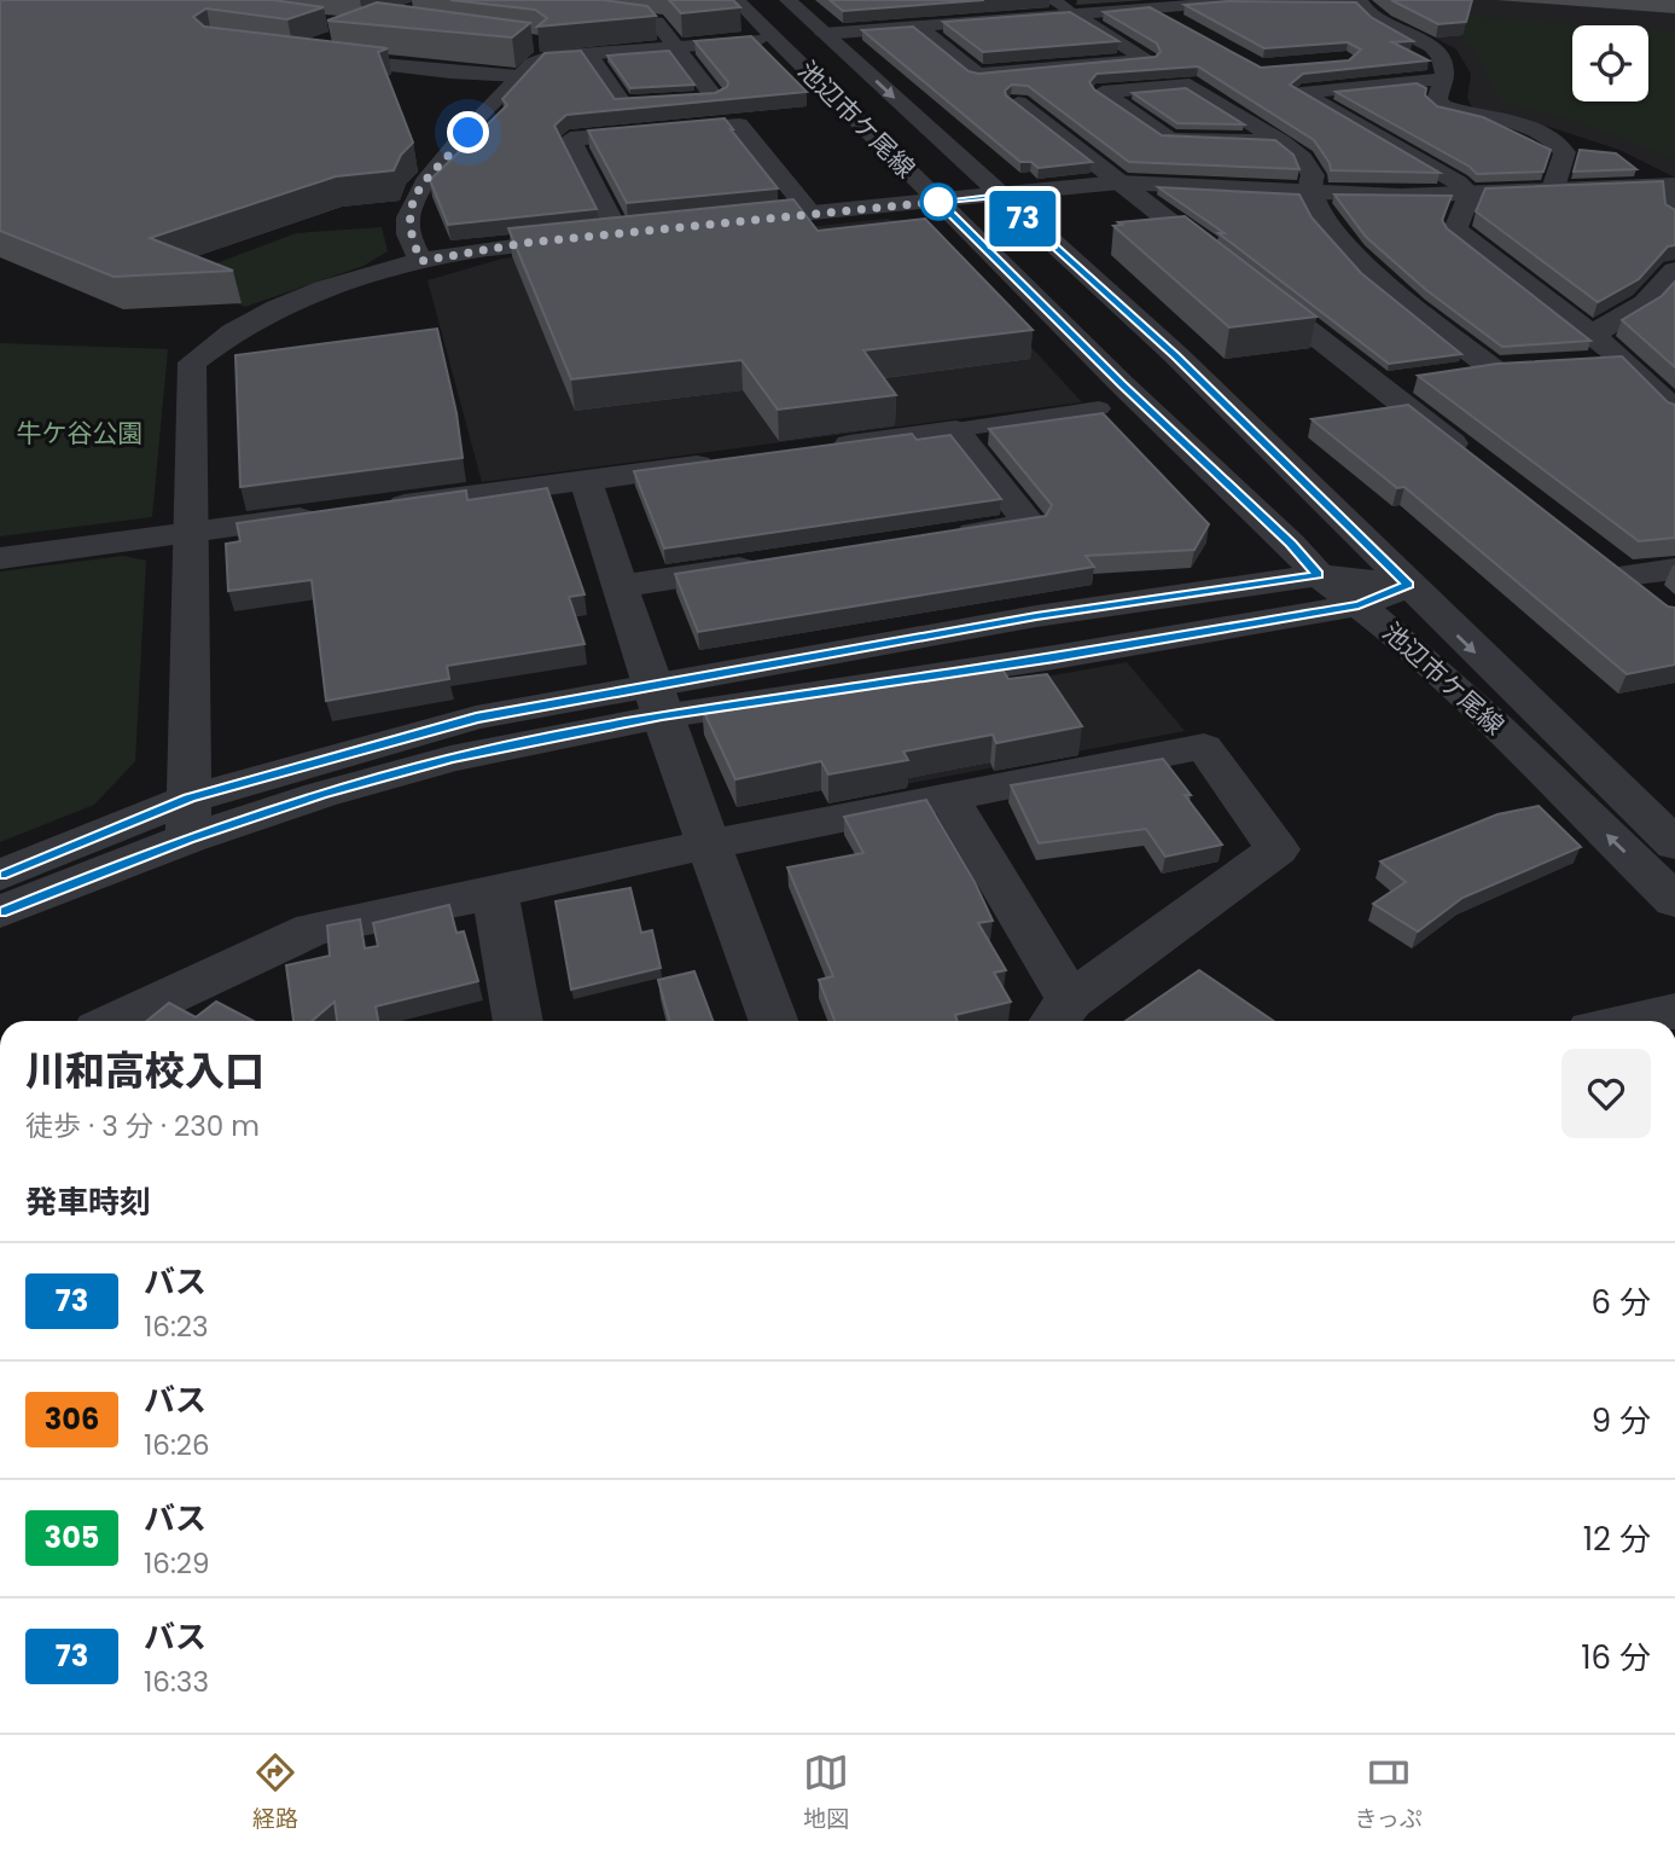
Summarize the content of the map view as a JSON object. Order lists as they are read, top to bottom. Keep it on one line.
{"streets":{"street":["池辺市ケ尾線"]},"parks":["牛ケ谷公園"],"lines":["bus line 73"],"page":{"on_map":"73","heading":[["川和高校入口","徒歩 · 3 分 · 230 m"],"発車時刻"],"list":[{"mark":"73","name":"バス","note":"16:23","value":"6 分"},{"mark":"306","name":"バス","note":"16:26","value":"9 分"},{"mark":"305","name":"バス","note":"16:29","value":"12 分"},{"mark":"73","name":"バス","note":"16:33","value":"16 分"}],"tabs":["経路","地図","きっぷ"]}}
